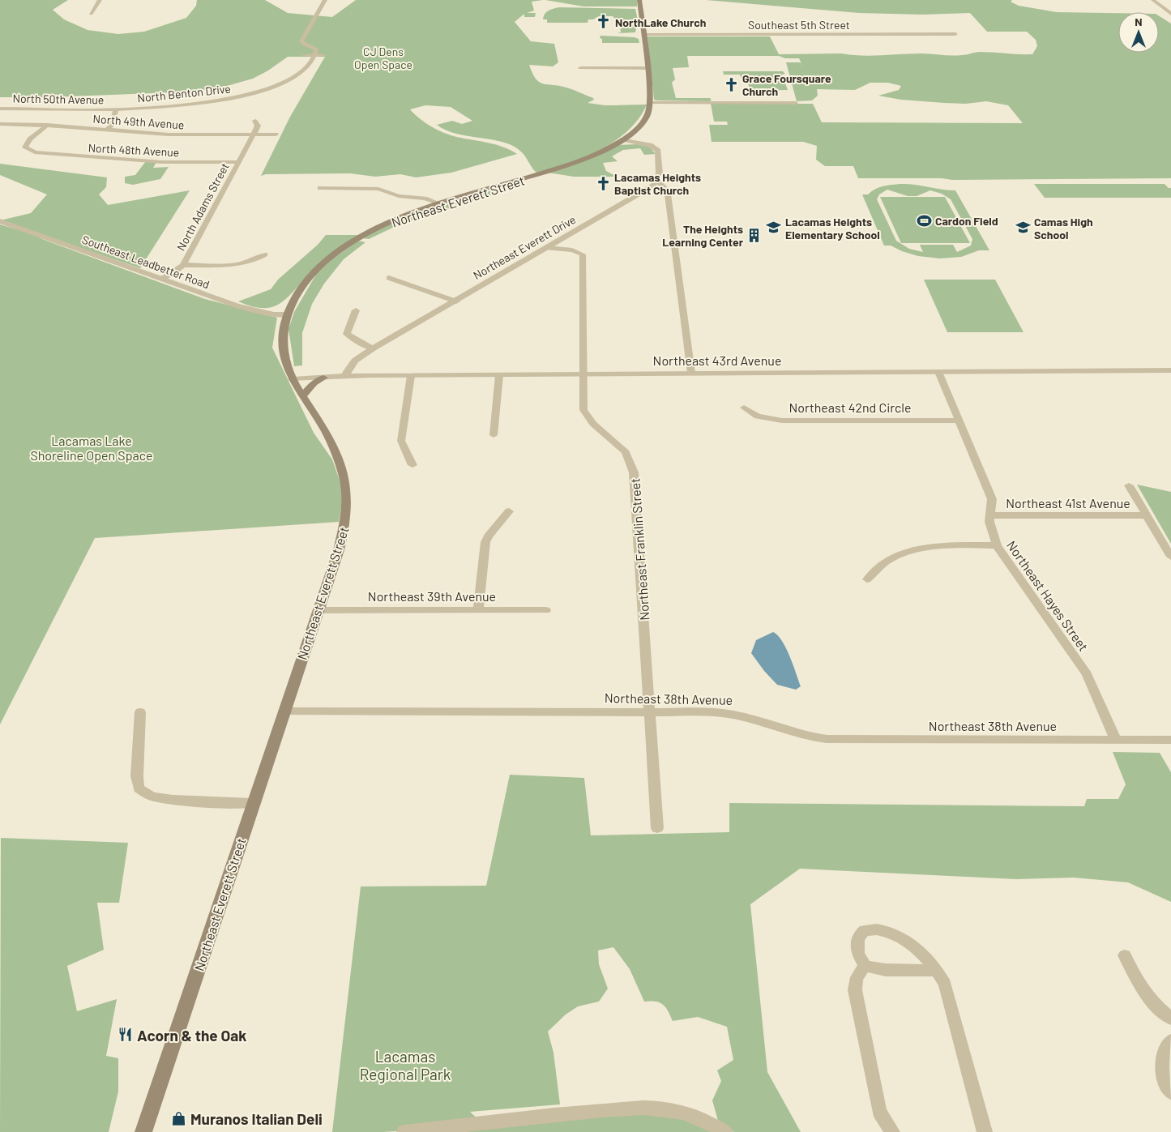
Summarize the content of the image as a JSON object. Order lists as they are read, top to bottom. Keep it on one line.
{"streets":{"main road":["Northeast Everett Street"],"street":["Southeast 5th Street","North Benton Drive","North 50th Avenue","North 49th Avenue","North 48th Avenue","North Adams Street","Northeast Everett Drive","Southeast Leadbetter Road","Northeast 43rd Avenue","Northeast 42nd Circle","Northeast 41st Avenue","Northeast Franklin Street","Northeast 39th Avenue","Northeast Hayes Street","Northeast 38th Avenue"]},"crossings":[["North Benton Drive","North 50th Avenue"],["North 49th Avenue","North 48th Avenue"],["North 49th Avenue","North Adams Street"],["North 48th Avenue","North Adams Street"],["Northeast Everett Street","Southeast Leadbetter Road"],["Northeast Everett Street","Northeast 43rd Avenue"],["Northeast Everett Street","Northeast 39th Avenue"],["Northeast Everett Street","Northeast 38th Avenue"],["North Adams Street","Southeast Leadbetter Road"],["Northeast Everett Drive","Northeast 43rd Avenue"],["Northeast Everett Drive","Northeast Franklin Street"],["Northeast 43rd Avenue","Northeast Franklin Street"],["Northeast 43rd Avenue","Northeast Hayes Street"],["Northeast 42nd Circle","Northeast Hayes Street"],["Northeast 41st Avenue","Northeast Hayes Street"],["Northeast Franklin Street","Northeast 38th Avenue"],["Northeast Hayes Street","Northeast 38th Avenue"]],"parks":["CJ Dens Open Space","Lacamas Lake Shoreline Open Space","Lacamas Regional Park"],"places":{"church":["NorthLake Church","Grace Foursquare Church","Lacamas Heights Baptist Church"],"sports":["Cardon Field"],"school or university":["Lacamas Heights Elementary School","Camas High School"],"building":["The Heights Learning Center"],"restaurant":["Acorn & the Oak"],"shop":["Muranos Italian Deli"]},"north":"top"}
